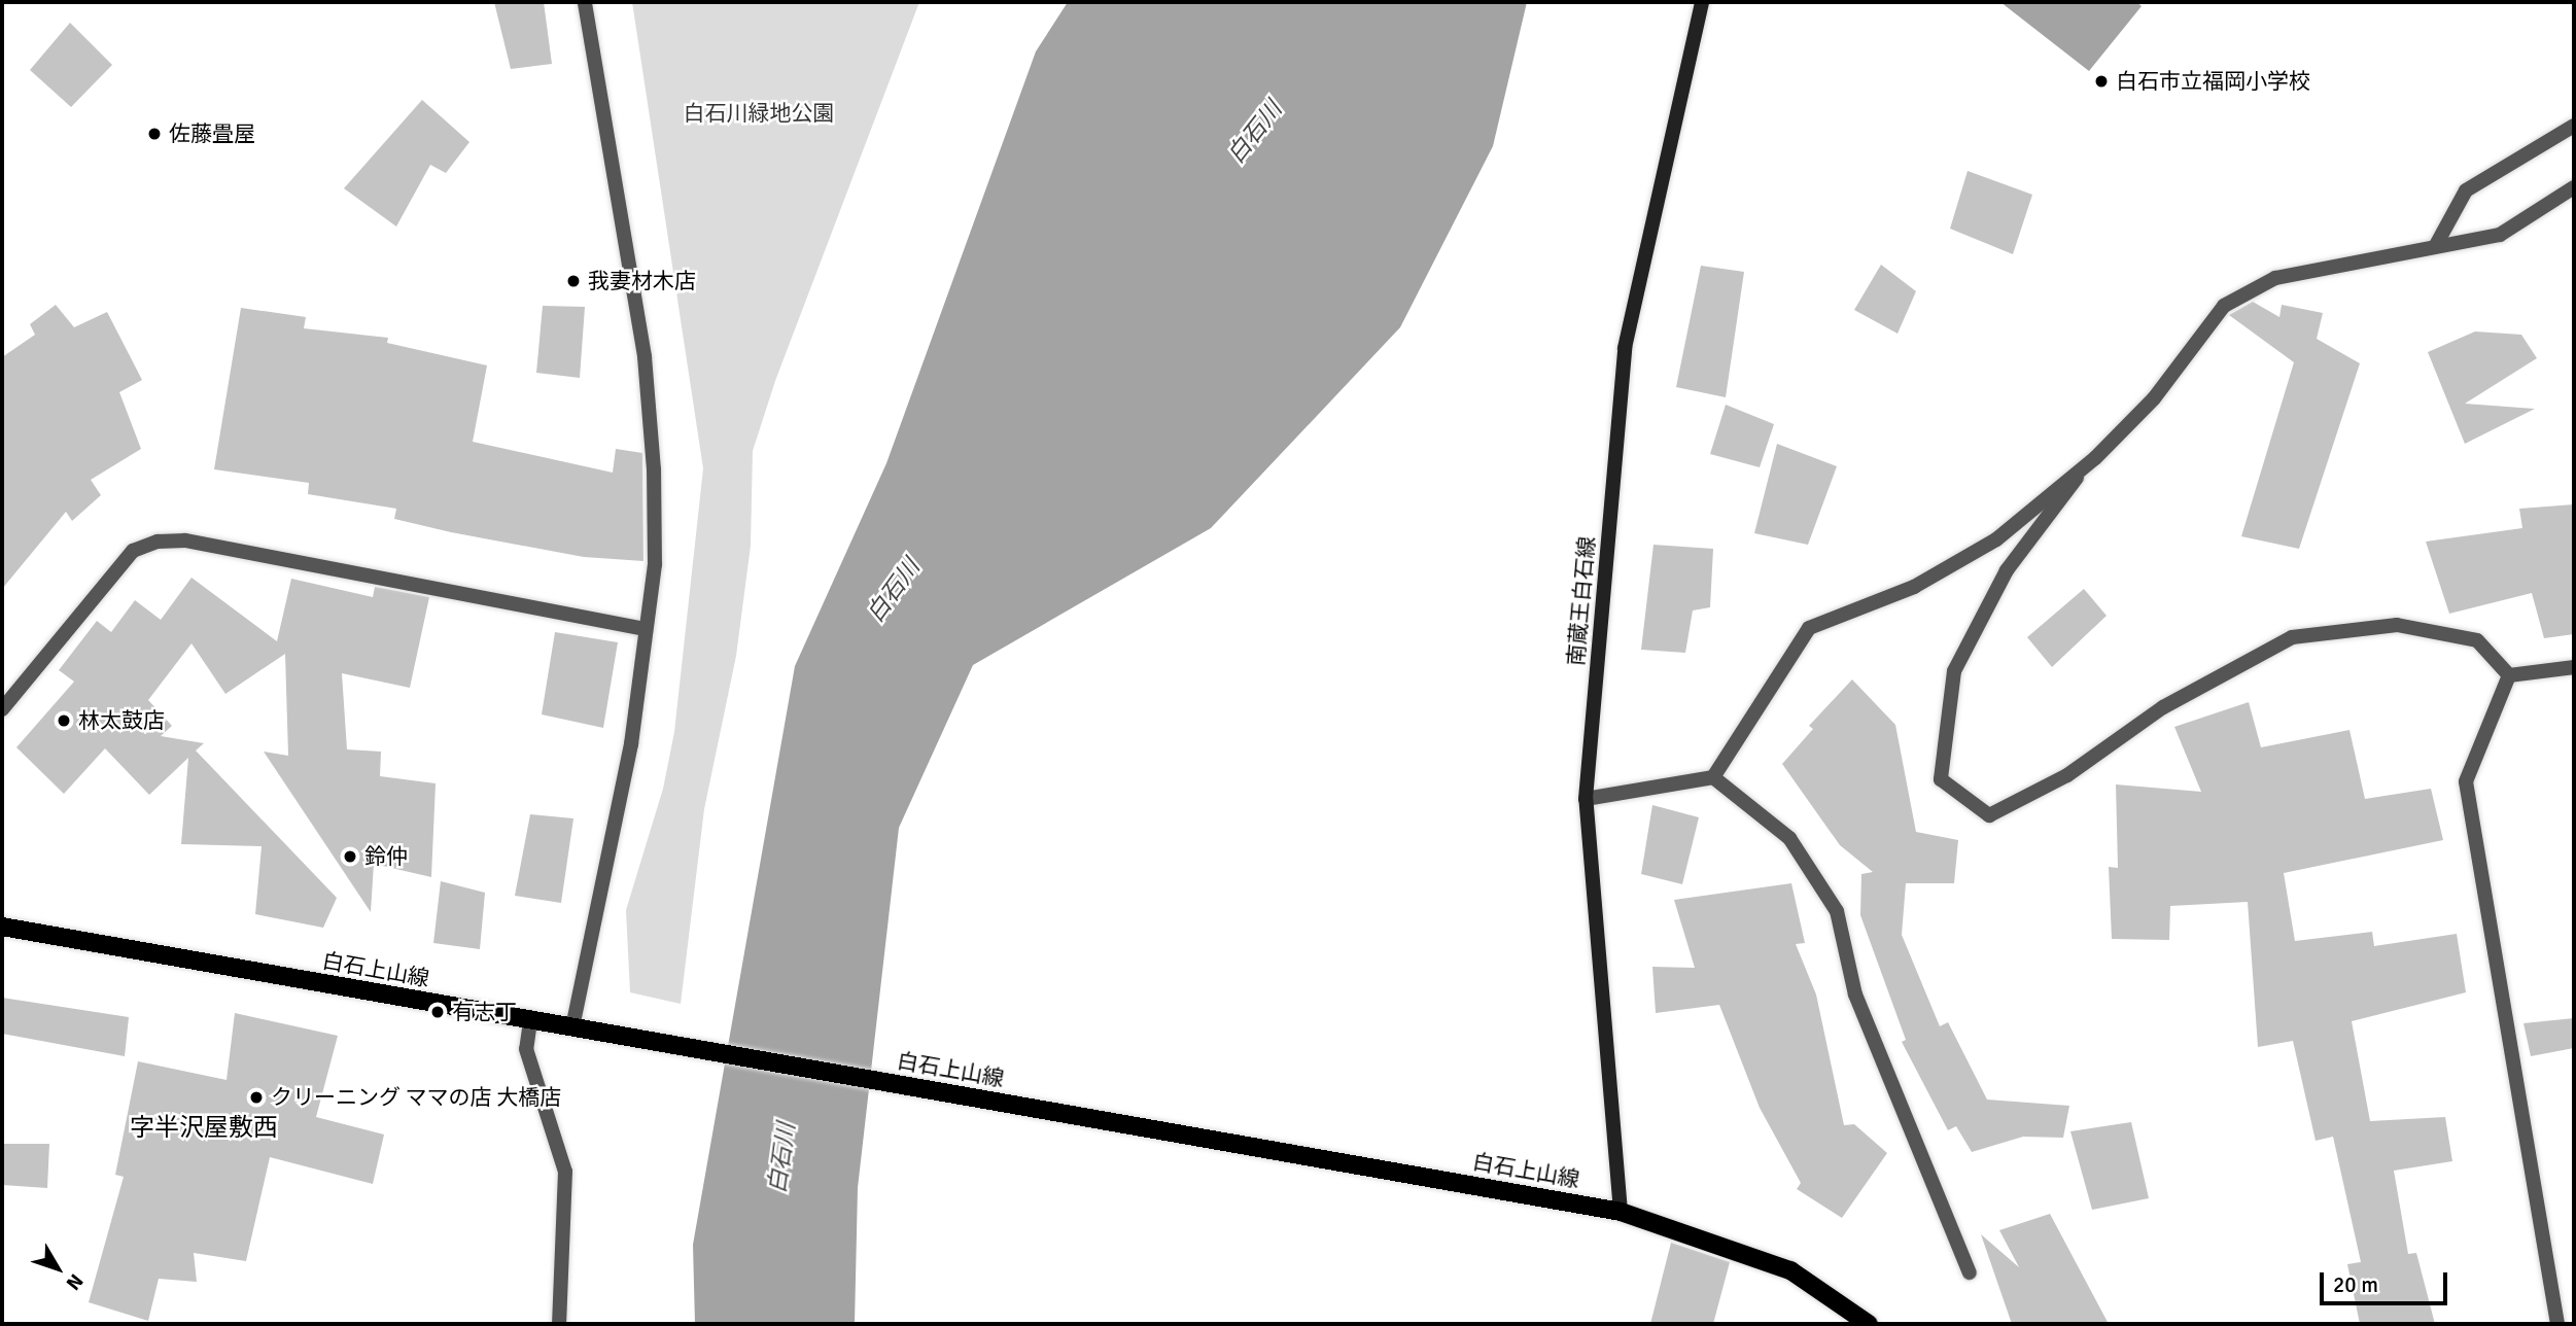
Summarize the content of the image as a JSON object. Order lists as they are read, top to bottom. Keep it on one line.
{"streets":{"main road":["南蔵王白石線","白石上山線"]},"crossings":[["南蔵王白石線","白石上山線"]],"districts":["字半沢屋敷西"],"water":["白石川"],"parks":["白石川緑地公園"],"places":["白石市立福岡小学校","佐藤畳屋","我妻材木店","林太鼓店","鈴仲","有志丁","クリーニング ママの店 大橋店"],"scale_bar":"20 m","north":"bottom right"}
